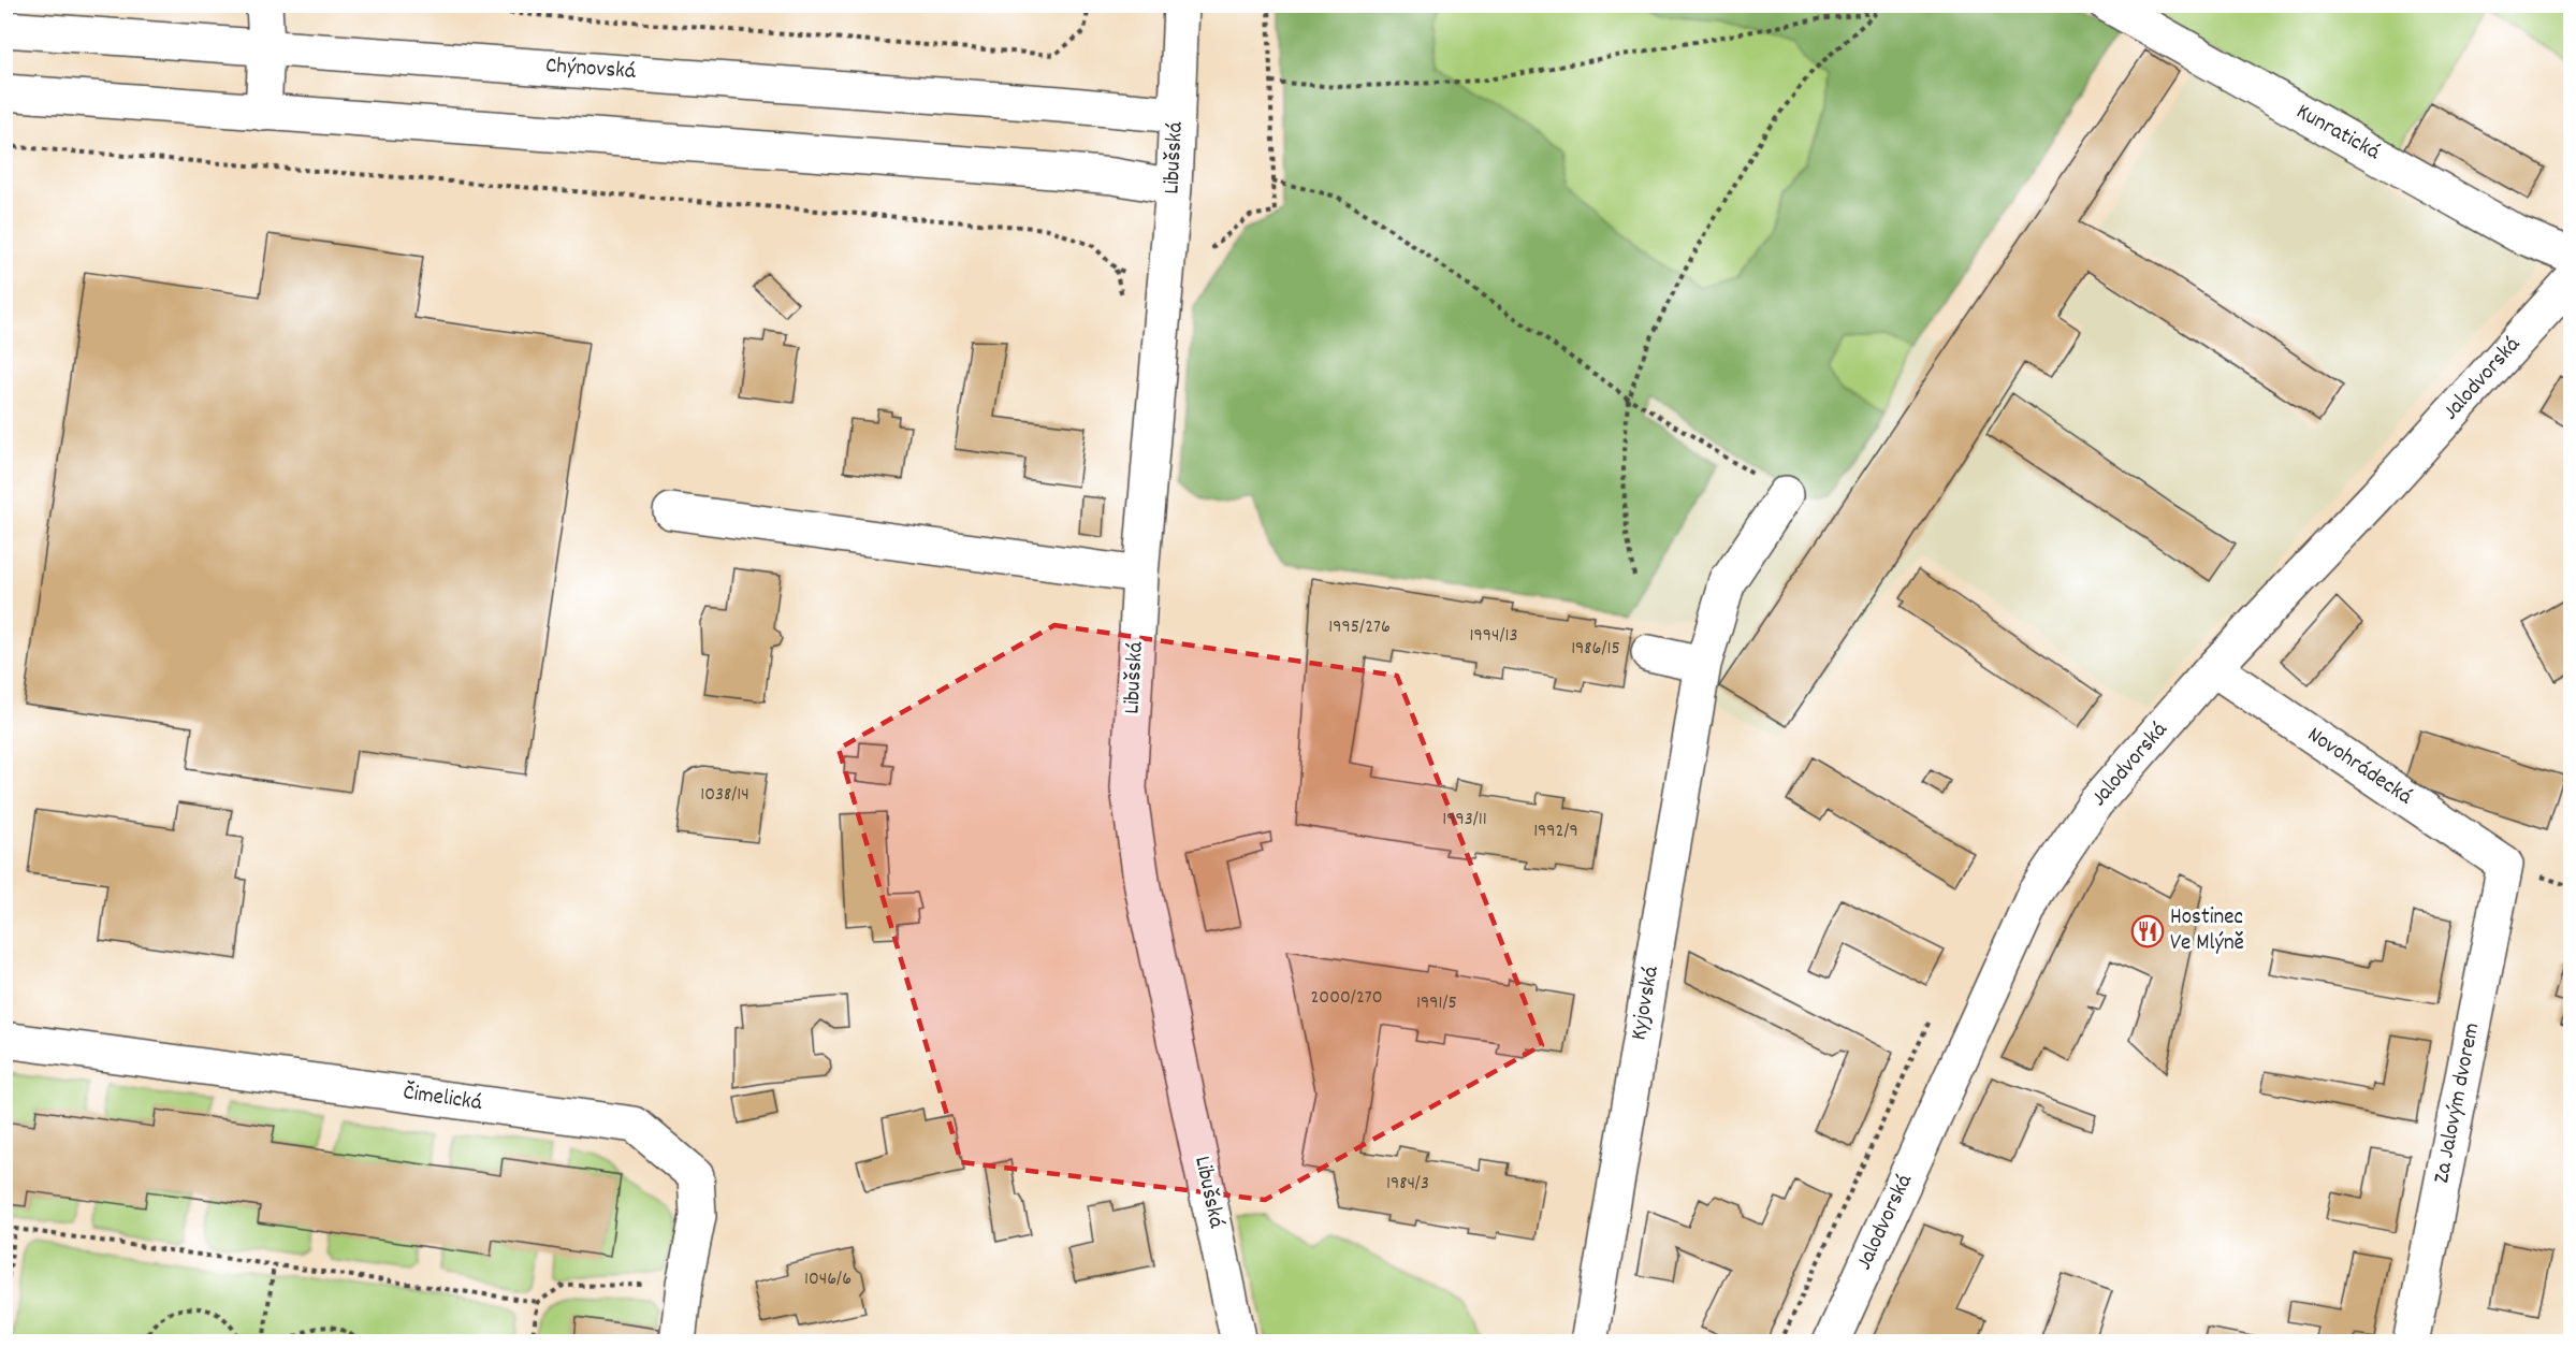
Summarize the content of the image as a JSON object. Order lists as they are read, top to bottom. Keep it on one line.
{"streets":{"street":["Chýnovská","Kunratická","Libušská","Jalodvorská","Novohrádecká","Kyjovská","Čimelická","Za Jalovým dvorem"]},"crossings":[["Chýnovská","Libušská"],["Jalodvorská","Novohrádecká"],["Novohrádecká","Za Jalovým dvorem"]],"places":{"restaurant":["Hostinec Ve Mlýně"]},"house_numbers":["1995/276","1994/13","1986/15","1038/14","1993/11","1992/9","2000/270","1991/5","1984/3","1046/6"]}
